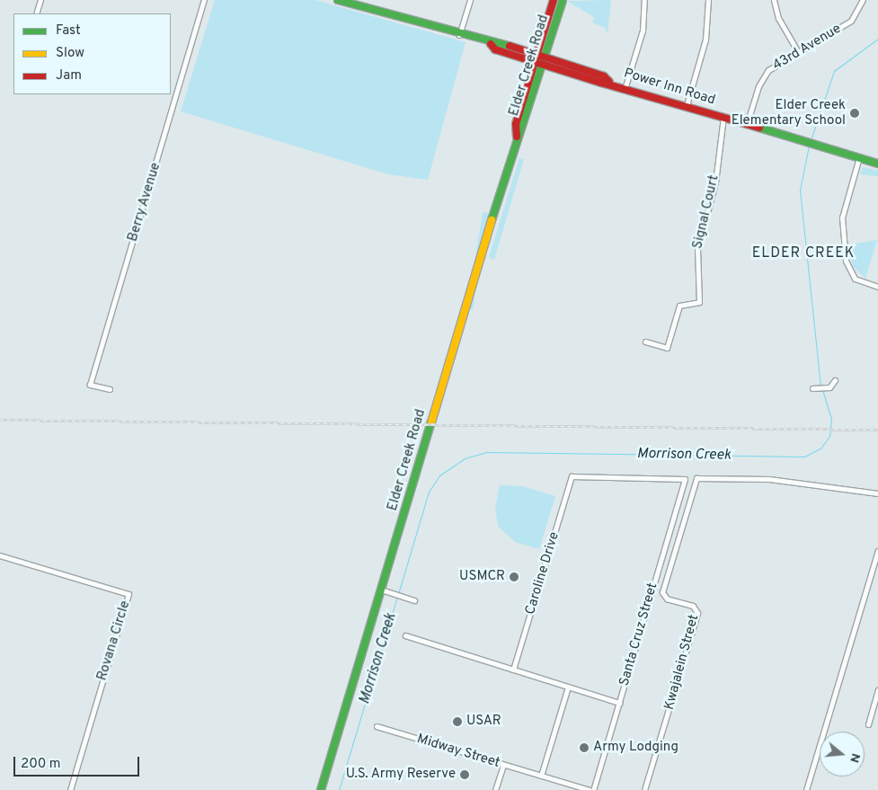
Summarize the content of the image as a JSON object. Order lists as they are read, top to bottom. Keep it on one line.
{"streets":{"street":["43rd Avenue","Elder Creek Road","Power Inn Road","Berry Avenue","Signal Court","Caroline Drive","Santa Cruz Street","Rovana Circle","Kwajalein Street","Midway Street"]},"crossings":[["43rd Avenue","Power Inn Road"],["Elder Creek Road","Power Inn Road"],["Power Inn Road","Signal Court"],["Caroline Drive","Santa Cruz Street"]],"districts":["ELDER CREEK"],"water":["Morrison Creek"],"places":["Elder Creek Elementary School","USMCR","USAR","Army Lodging","U.S. Army Reserve"],"legend":["Fast","Slow","Jam"],"scale_bar":"200 m","north":"right"}
